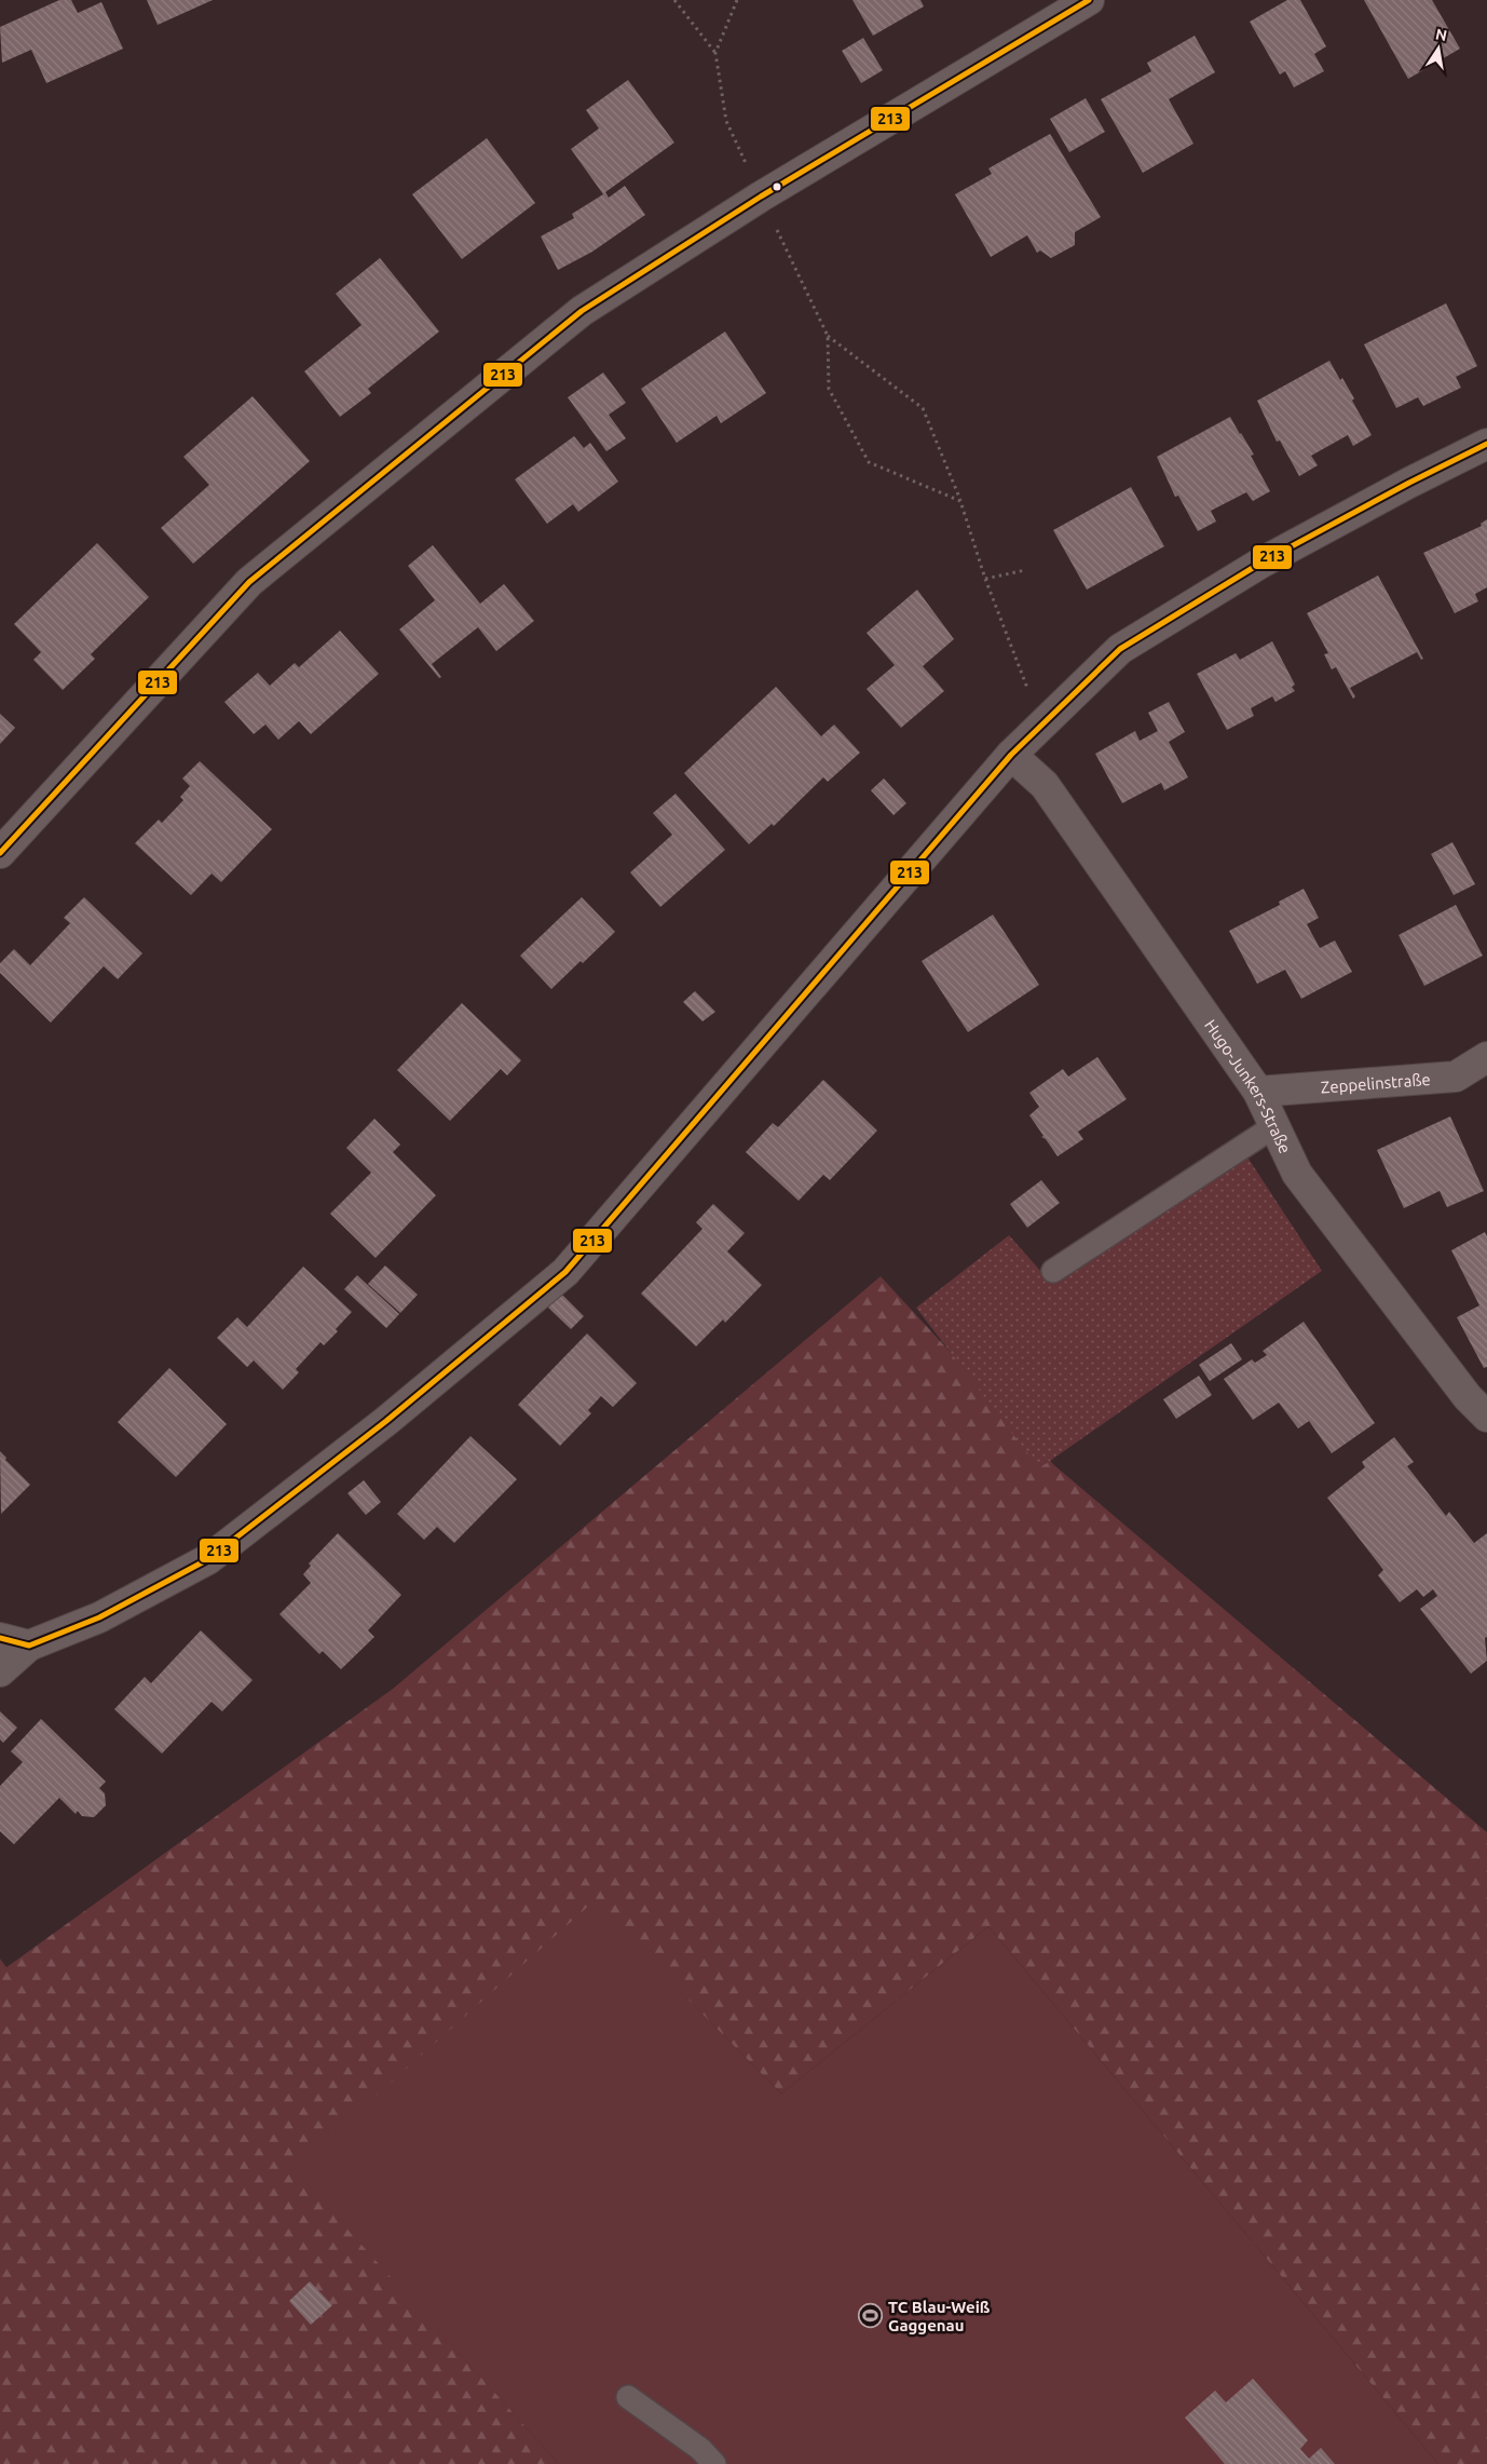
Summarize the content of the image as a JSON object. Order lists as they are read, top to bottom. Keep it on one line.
{"streets":{"street":["Zeppelinstraße","Hugo-Junkers-Straße"]},"crossings":[["Zeppelinstraße","Hugo-Junkers-Straße"]],"places":{"sports":["TC Blau-Weiß Gaggenau"]},"lines":["transit line 213"],"north":"top"}
